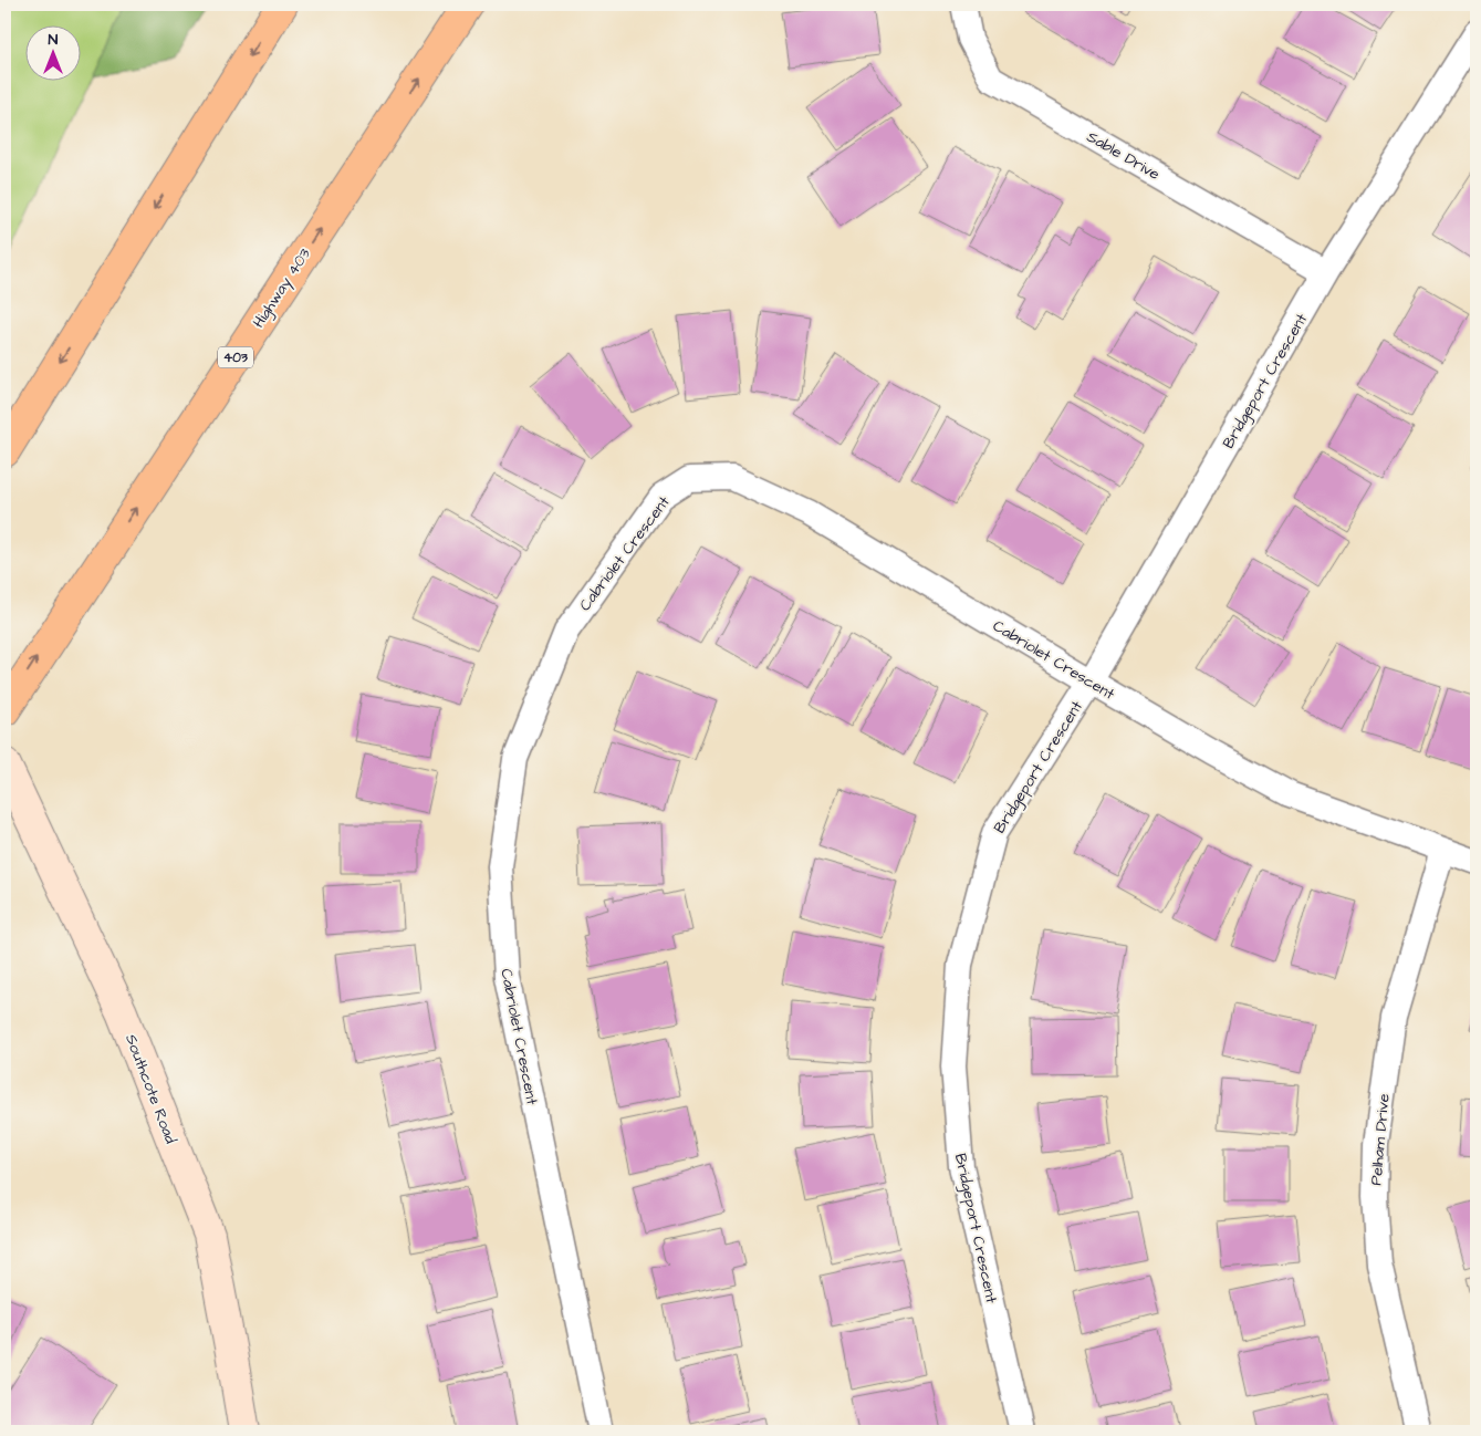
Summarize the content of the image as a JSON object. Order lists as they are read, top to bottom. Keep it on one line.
{"streets":{"highway":["Highway 403","403"],"main road":["Southcote Road"],"street":["Sable Drive","Bridgeport Crescent","Cabriolet Crescent","Pelham Drive"]},"crossings":[["Sable Drive","Bridgeport Crescent"],["Bridgeport Crescent","Cabriolet Crescent"],["Cabriolet Crescent","Pelham Drive"]],"north":"top"}
